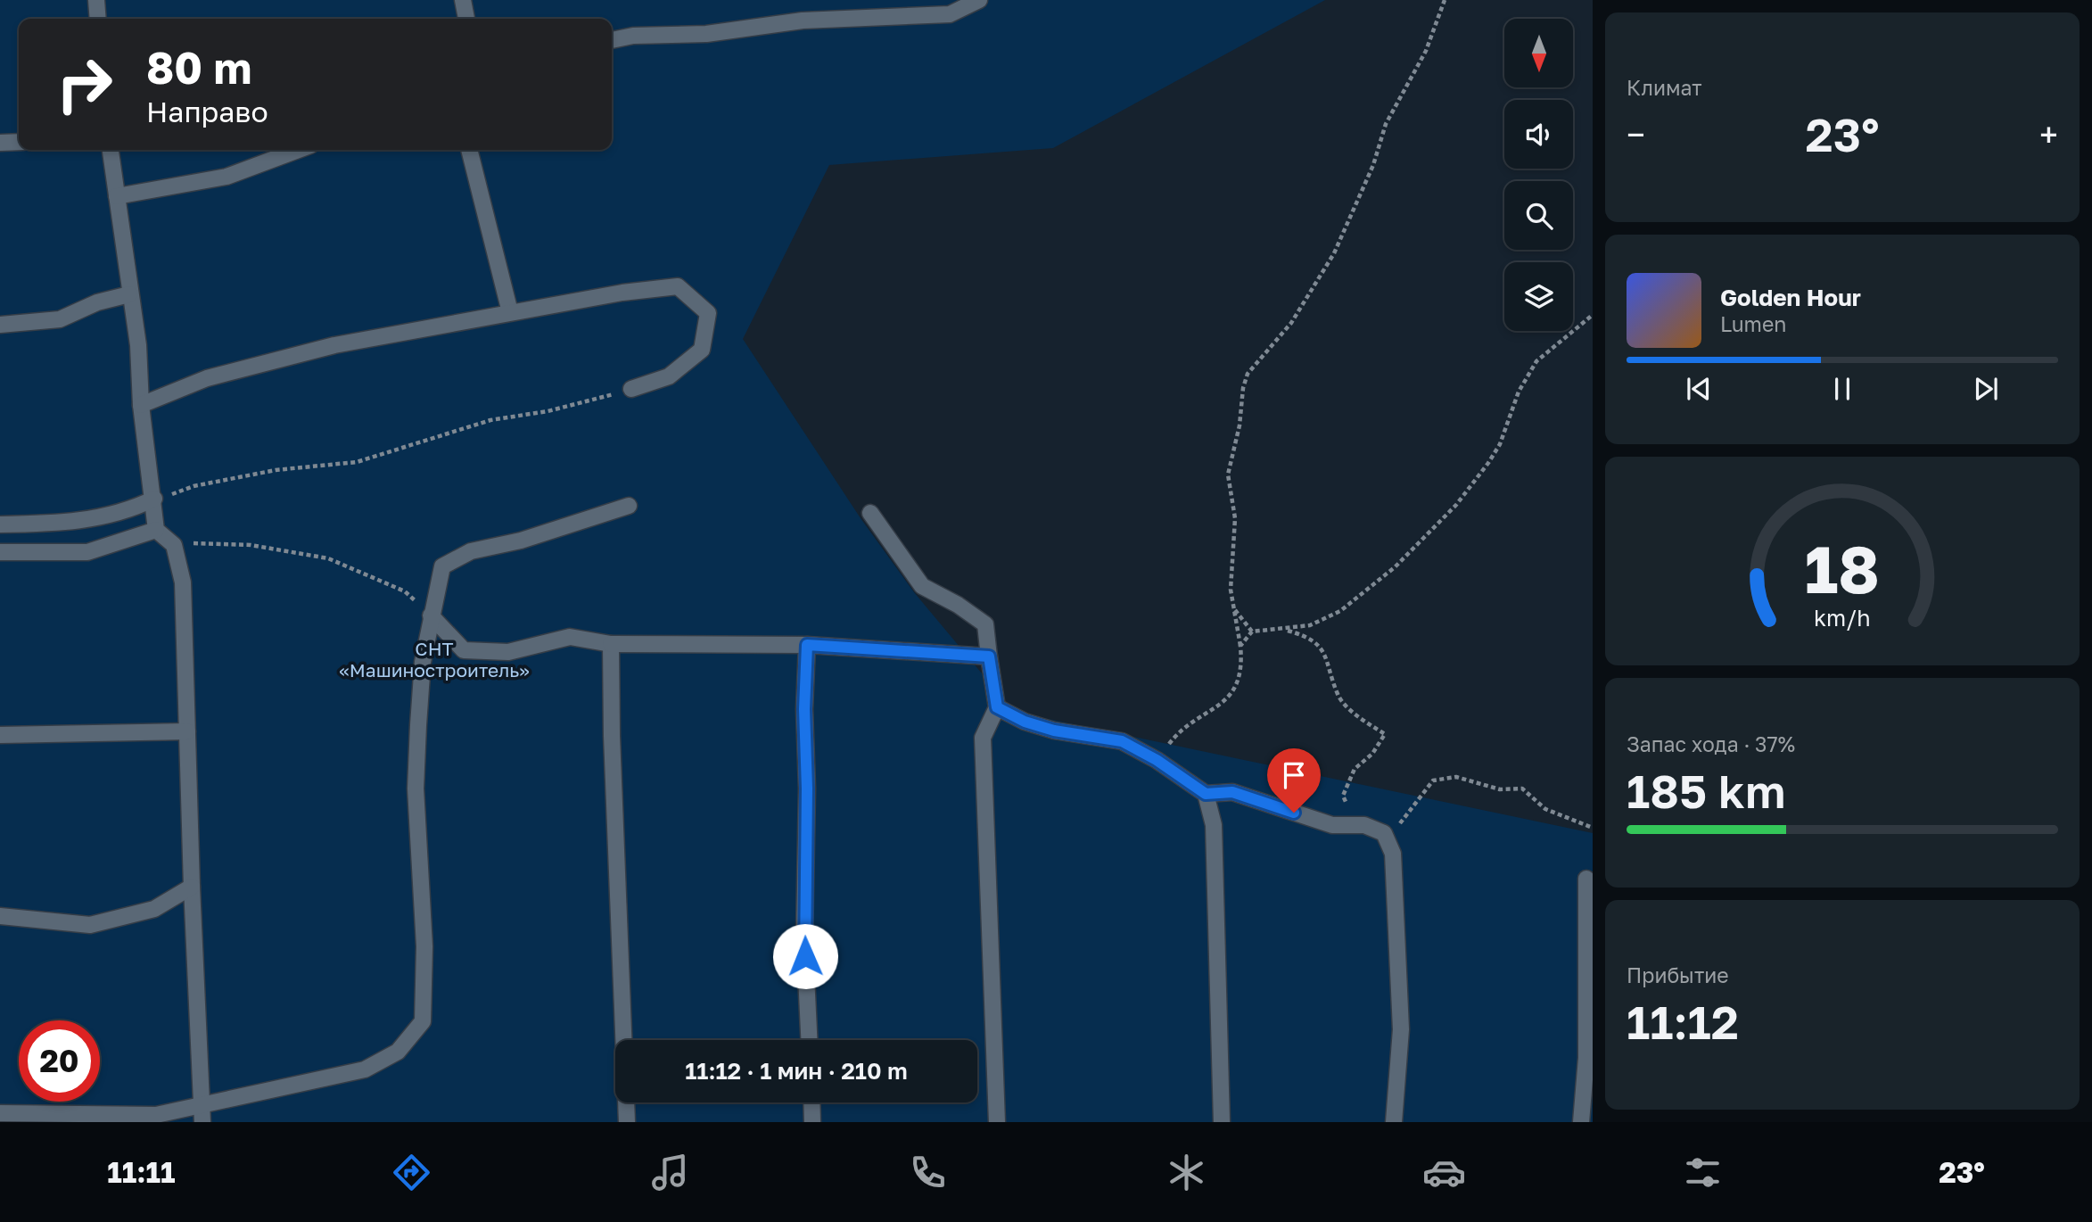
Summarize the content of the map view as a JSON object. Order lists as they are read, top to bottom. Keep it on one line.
{"parks":["СНТ «Машиностроитель»"],"north":"bottom","page":{"tile":["Климат",["Запас хода · 37%","185 km"],["Прибытие","11:12"]],"turn":["80 m","Направо"],"heat":["−","23°","+"],"song":["Golden Hour","Lumen"],"limit":"20","trip":"11:12 · 1 мин · 210 m","tabs":["11:11","23°"],"gauge":["18","km/h"]}}
